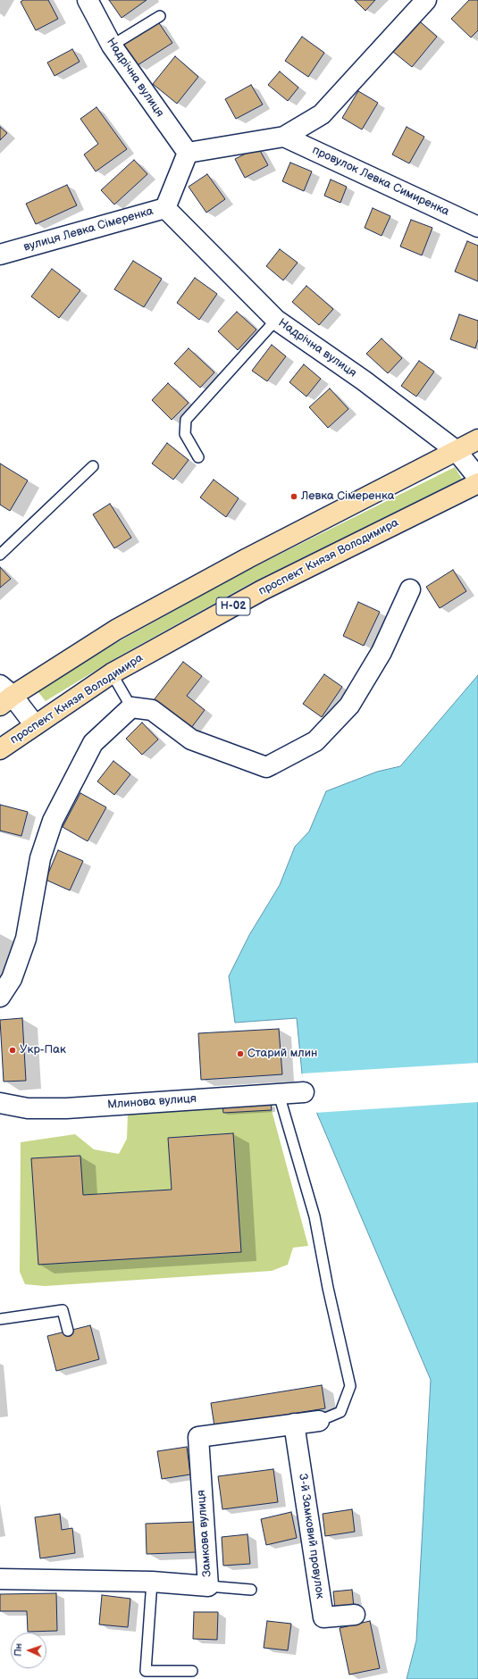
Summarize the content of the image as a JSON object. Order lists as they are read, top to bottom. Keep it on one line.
{"streets":{"main road":["проспект Князя Володимира","Н-02"],"street":["Надрічна вулиця","провулок Левка Симиренка","вулиця Левка Сімеренка","Млинова вулиця","Замкова вулиця","3-й Замковий провулок"]},"crossings":[["Надрічна вулиця","вулиця Левка Сімеренка"],["Замкова вулиця","3-й Замковий провулок"]],"places":["Левка Сімеренка","Укр-Пак","Старий млин"],"north":"left"}
